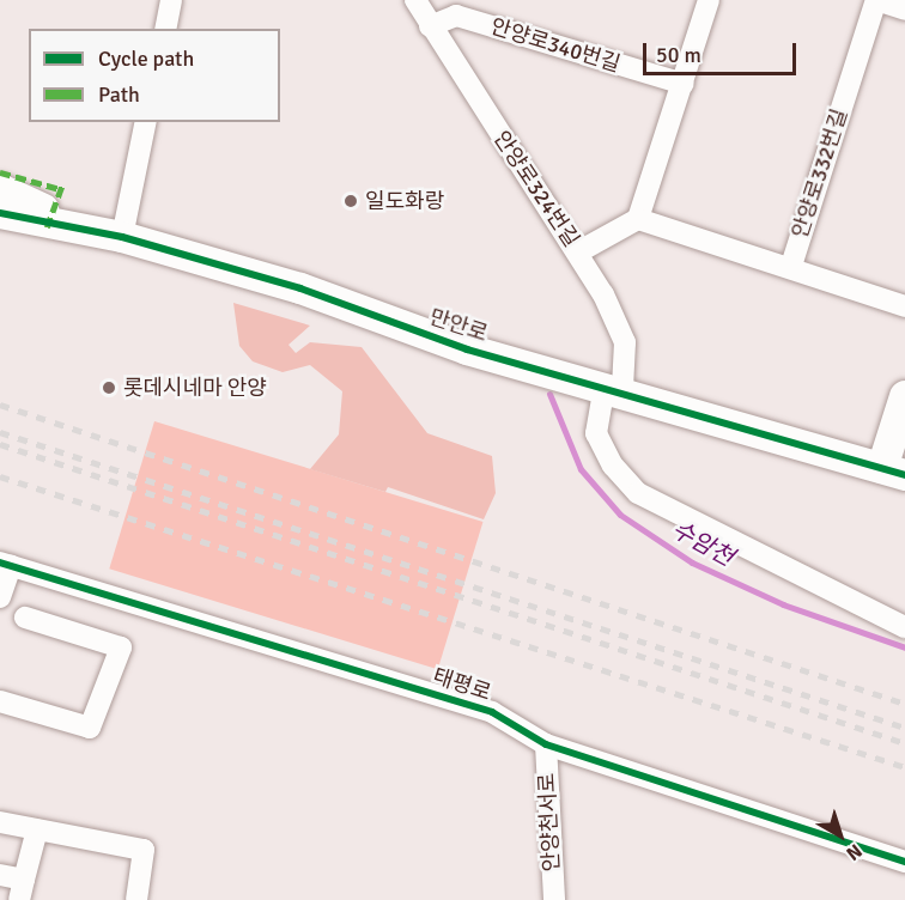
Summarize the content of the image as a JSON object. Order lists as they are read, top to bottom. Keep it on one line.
{"streets":{"street":["안양로340번길","안양로332번길","안양로324번길","만안로","태평로","안양천서로"]},"crossings":[["안양로340번길","안양로324번길"],["안양로324번길","만안로"],["태평로","안양천서로"]],"water":["수암천"],"places":["일도화랑","롯데시네마 안양"],"legend":["Cycle path","Path"],"scale_bar":"50 m","north":"bottom right"}
